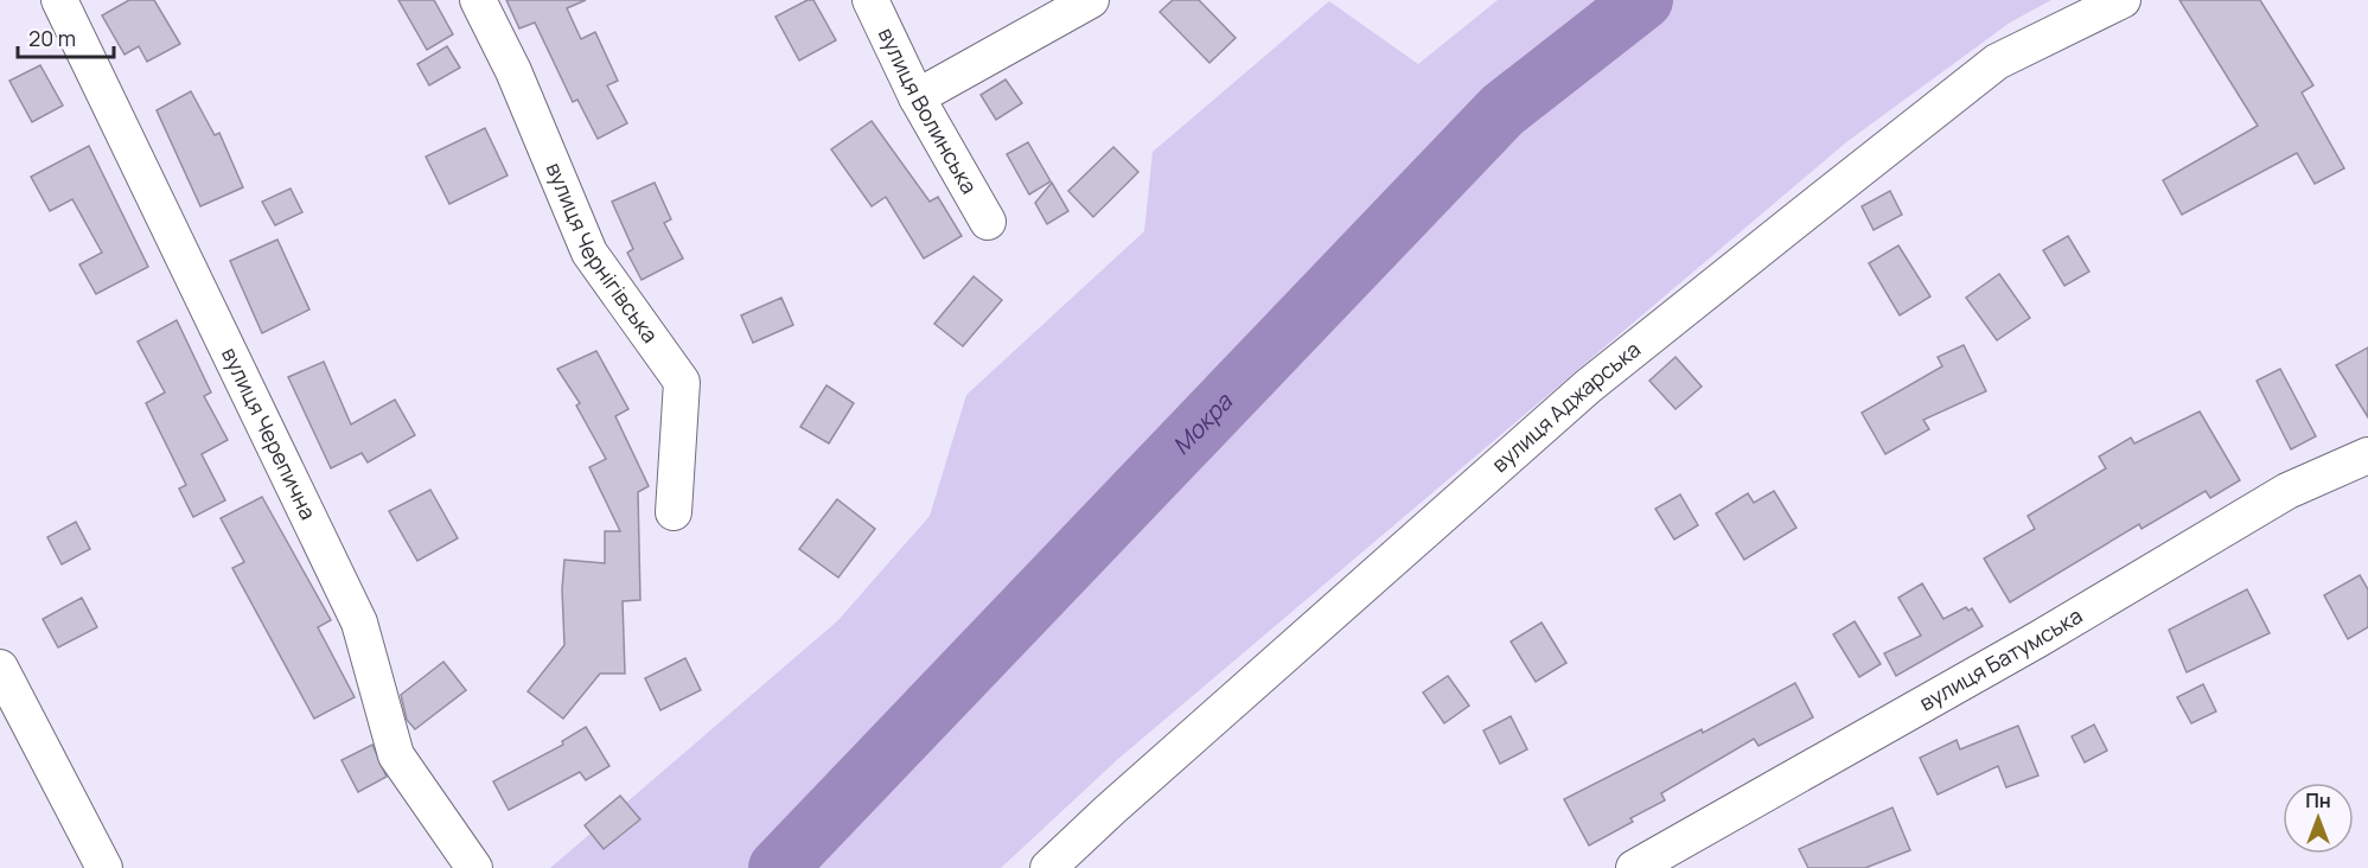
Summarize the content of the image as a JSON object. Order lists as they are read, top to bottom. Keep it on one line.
{"streets":{"street":["вулиця Волинська","вулиця Чернігівська","вулиця Аджарська","вулиця Черепична","вулиця Батумська"]},"water":["Мокра"],"scale_bar":"20 m","north":"top"}
